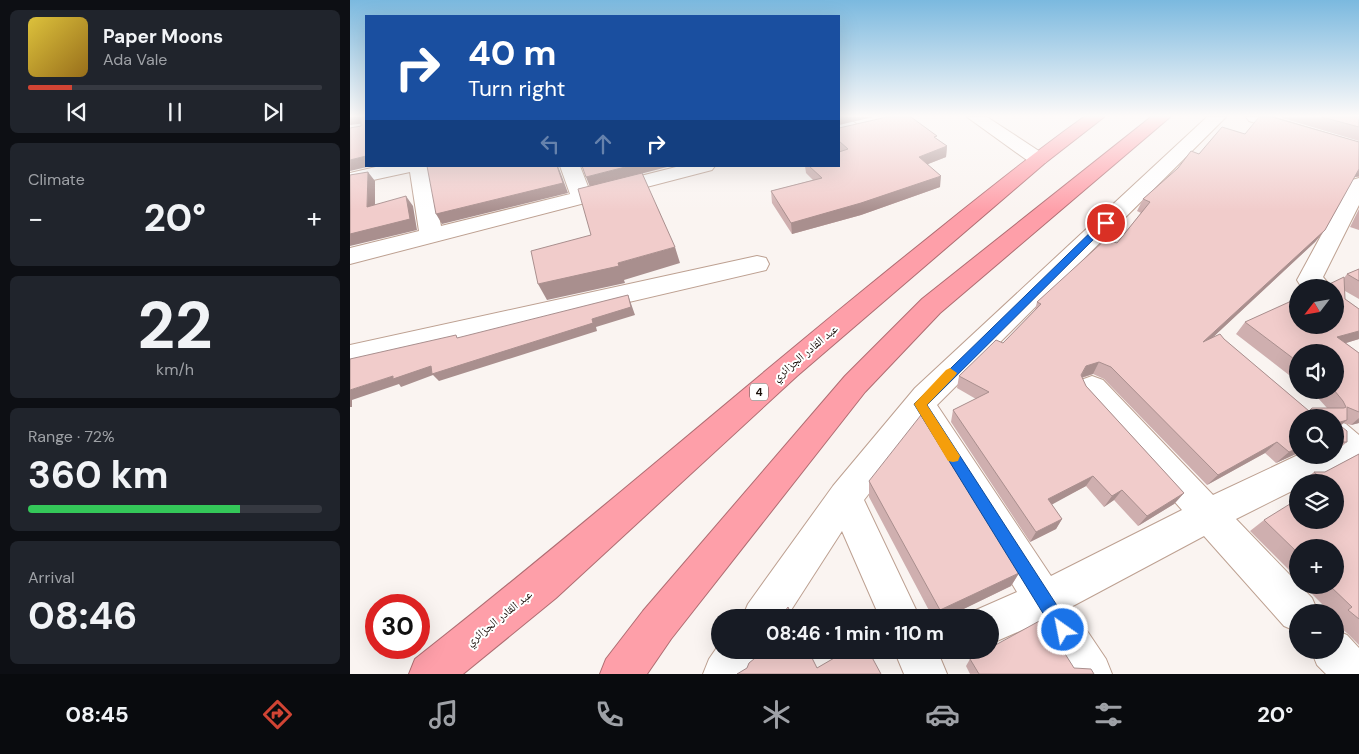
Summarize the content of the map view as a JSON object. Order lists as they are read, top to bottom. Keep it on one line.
{"streets":{"highway":["عبد القادر الجزائري","4"]},"north":"bottom left","page":{"turn":["40 m","Turn right"],"song":["Paper Moons","Ada Vale"],"tile":["Climate",["22","km/h"],["Range · 72%","360 km"],["Arrival","08:46"]],"heat":["−","20°","+"],"map_buttons":["+","−"],"limit":"30","trip":"08:46 · 1 min · 110 m","tabs":["08:45","20°"]}}
